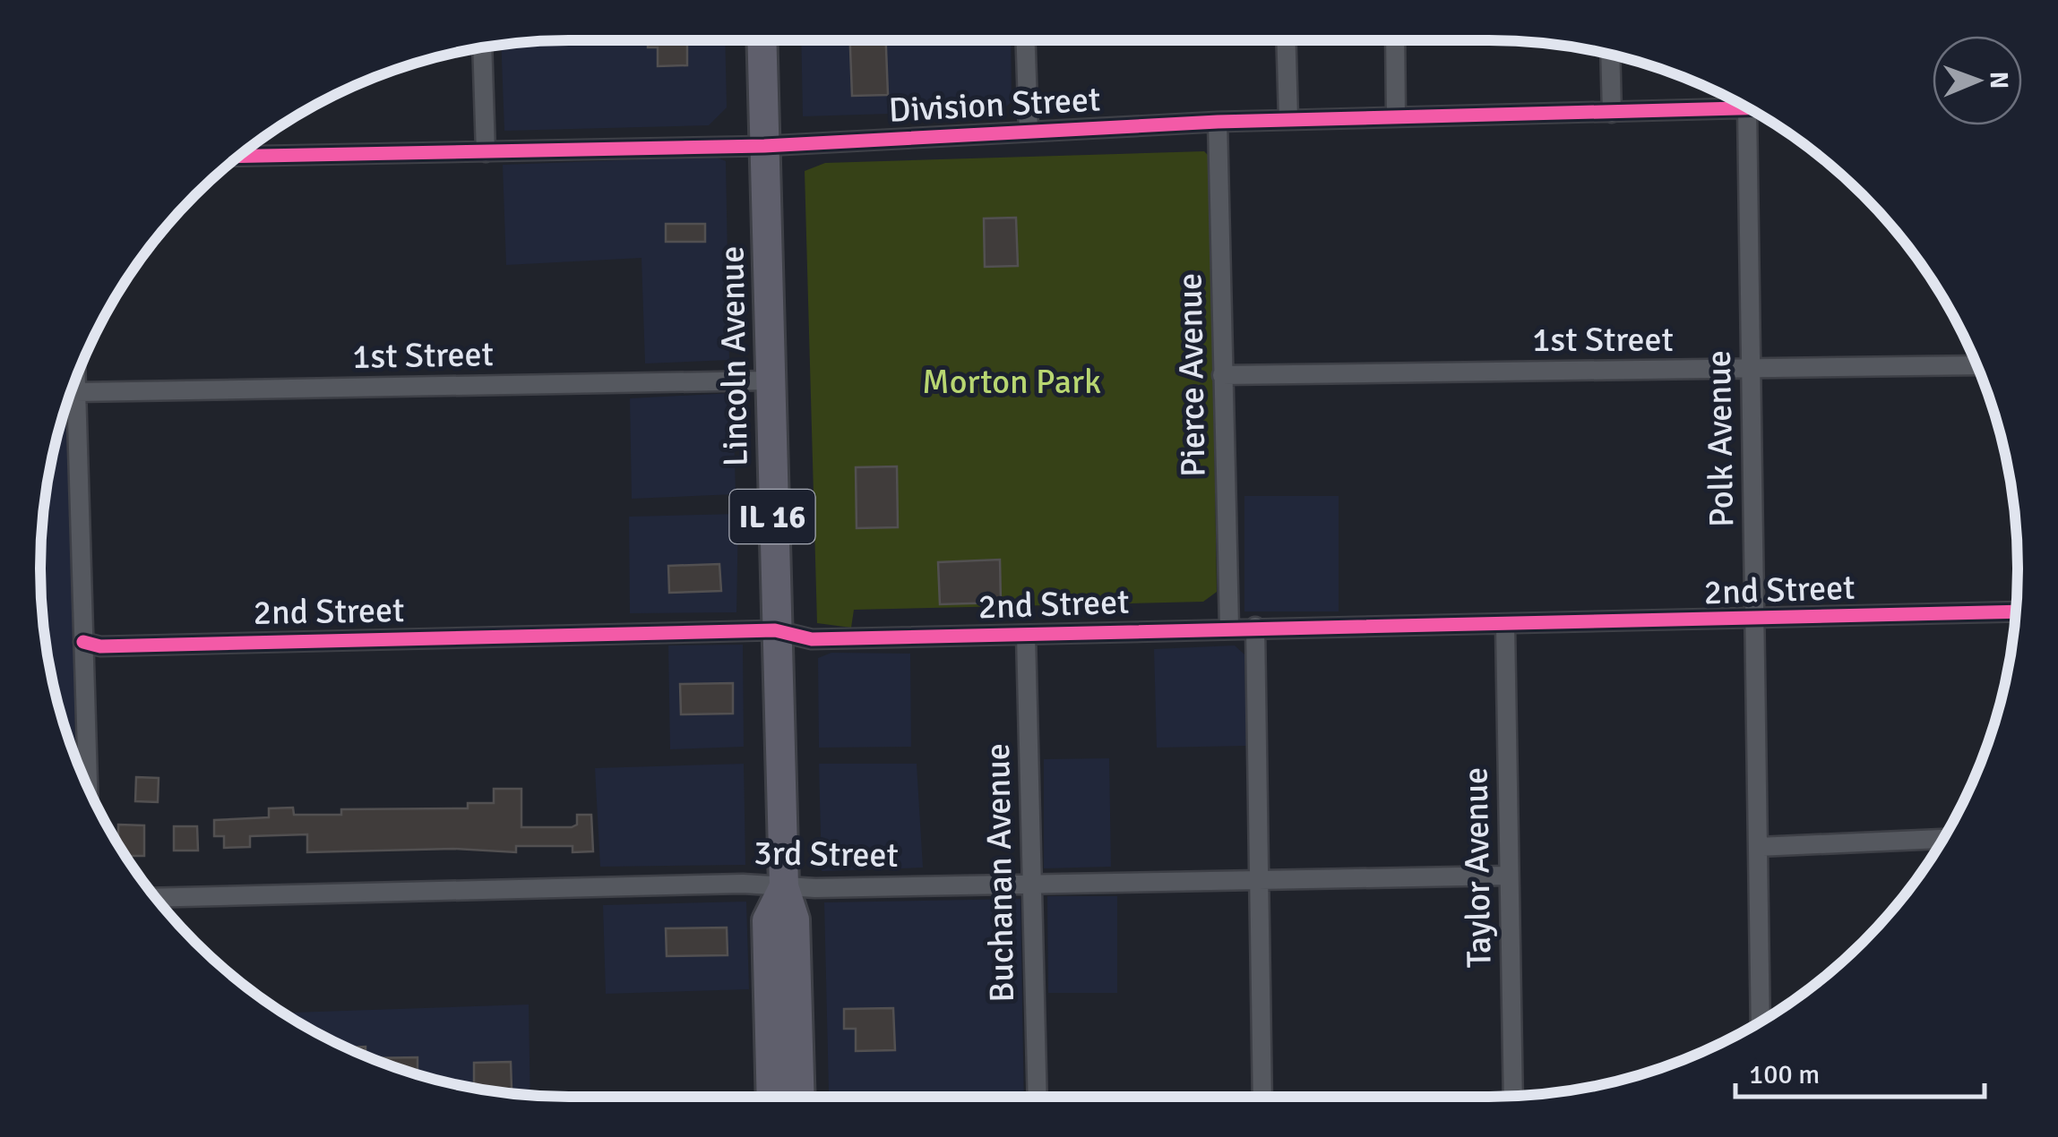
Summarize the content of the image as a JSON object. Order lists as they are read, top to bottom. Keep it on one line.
{"streets":{"main road":["Lincoln Avenue","IL 16"],"street":["Division Street","1st Street","Pierce Avenue","Polk Avenue","2nd Street","3rd Street","Taylor Avenue","Buchanan Avenue"]},"crossings":[["Division Street","Lincoln Avenue"],["Division Street","Pierce Avenue"],["Division Street","Polk Avenue"],["Division Street","IL 16"],["1st Street","Lincoln Avenue"],["1st Street","Pierce Avenue"],["1st Street","Polk Avenue"],["Lincoln Avenue","IL 16"],["Lincoln Avenue","2nd Street"],["Lincoln Avenue","3rd Street"],["Pierce Avenue","2nd Street"],["Polk Avenue","2nd Street"],["2nd Street","Taylor Avenue"],["2nd Street","Buchanan Avenue"],["3rd Street","Taylor Avenue"],["3rd Street","Buchanan Avenue"]],"parks":["Morton Park"],"scale_bar":"100 m","north":"right"}
